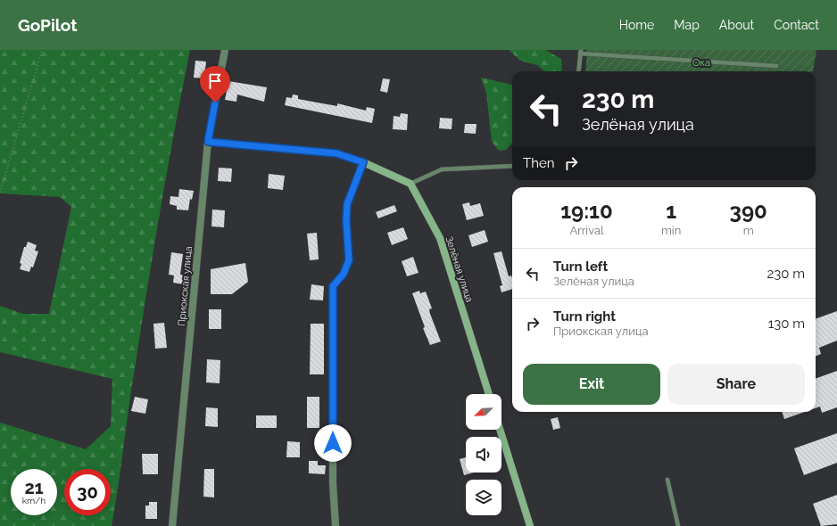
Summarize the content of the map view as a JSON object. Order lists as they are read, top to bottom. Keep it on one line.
{"streets":{"street":["Зелёная улица","Приокская улица"]},"parks":["Ока"],"north":"bottom left","page":{"header":"GoPilot","nav":["Home","Map","About","Contact"],"turn":["230 m","Зелёная улица"],"then":"Then","eta":["19:10","Arrival","1","min","390","m"],"list":[{"name":"Turn left","note":"Зелёная улица","value":"230 m"},{"name":"Turn right","note":"Приокская улица","value":"130 m"}],"buttons":["Exit","Share"],"speed":"21 km/h","limit":"30"}}
